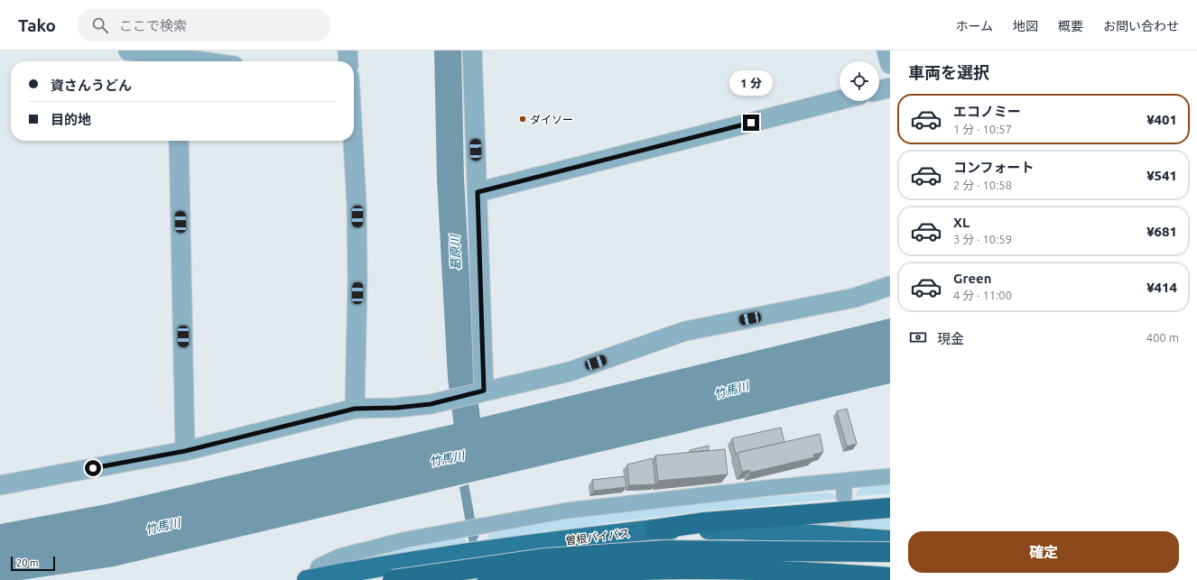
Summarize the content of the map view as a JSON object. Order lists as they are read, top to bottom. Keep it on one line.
{"streets":{"highway":["曽根バイパス"]},"water":["葛原川","竹馬川"],"places":["ダイソー"],"scale_bar":"20 m","page":{"header":"Tako","search":"ここで検索","nav":["ホーム","地図","概要","お問い合わせ"],"heading":"車両を選択","banner":["資さんうどん","目的地"],"bubble":"1 分","list":[{"name":"エコノミー","note":"1 分 · 10:57","value":"¥401"},{"name":"コンフォート","note":"2 分 · 10:58","value":"¥541"},{"name":"XL","note":"3 分 · 10:59","value":"¥681"},{"name":"Green","note":"4 分 · 11:00","value":"¥414"}],"pay":["現金","400 m"],"buttons":"確定","scale":"20 m"}}
